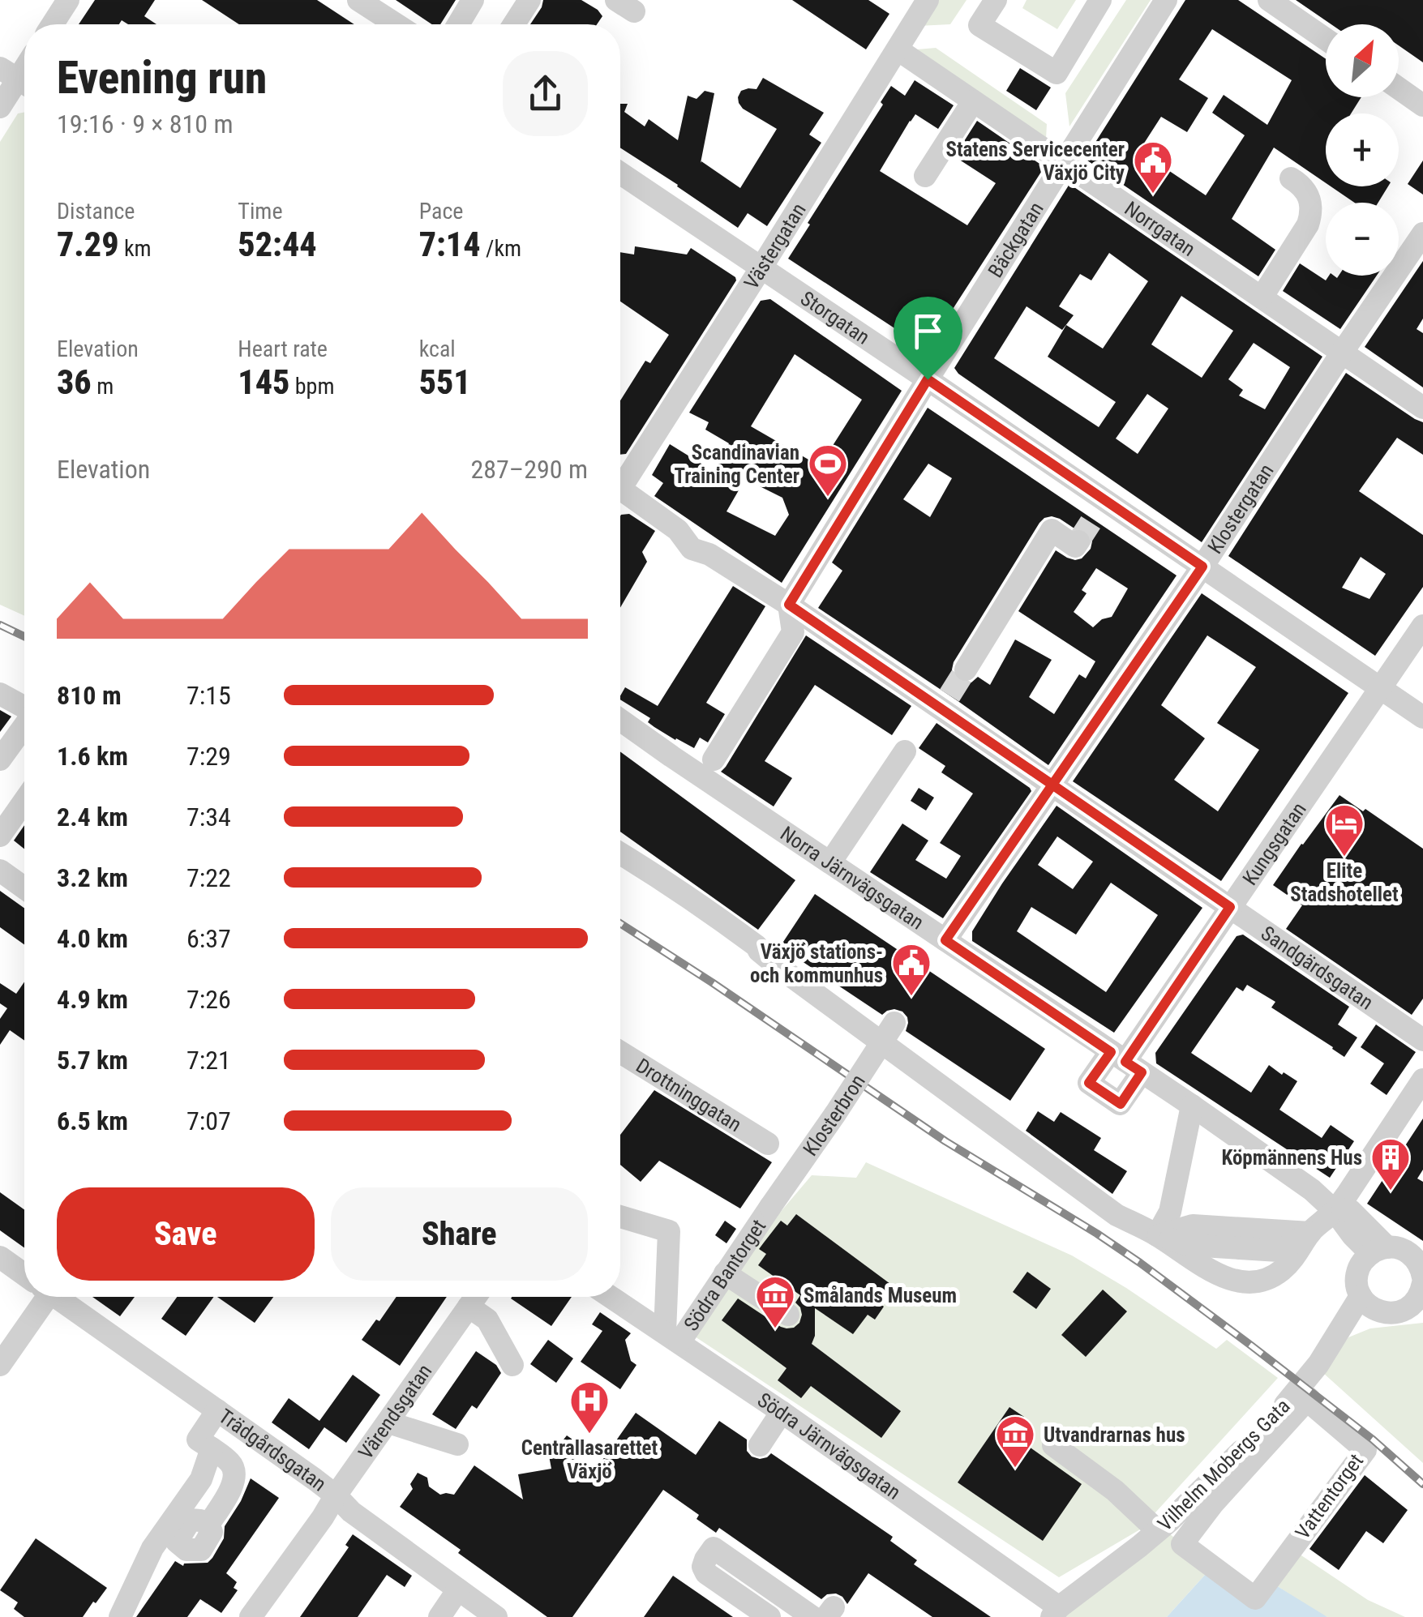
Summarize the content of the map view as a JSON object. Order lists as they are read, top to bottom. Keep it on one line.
{"streets":{"street":["Norrgatan","Bäckgatan","Västergatan","Storgatan","Klostergatan","Kungsgatan","Norra Järnvägsgatan","Sandgärdsgatan","Drottninggatan","Klosterbron","Södra Bantorget","Värendsgatan","Södra Järnvägsgatan","Trädgårdsgatan","Vilhelm Mobergs Gata","Vattentorget"]},"crossings":[["Norrgatan","Bäckgatan"],["Norrgatan","Västergatan"],["Norrgatan","Klostergatan"],["Bäckgatan","Storgatan"],["Bäckgatan","Sandgärdsgatan"],["Västergatan","Storgatan"],["Storgatan","Klostergatan"],["Storgatan","Kungsgatan"],["Klostergatan","Norra Järnvägsgatan"],["Klostergatan","Sandgärdsgatan"],["Kungsgatan","Norra Järnvägsgatan"],["Kungsgatan","Sandgärdsgatan"],["Norra Järnvägsgatan","Vilhelm Mobergs Gata"],["Klosterbron","Södra Bantorget"],["Södra Bantorget","Södra Järnvägsgatan"],["Värendsgatan","Trädgårdsgatan"],["Södra Järnvägsgatan","Vilhelm Mobergs Gata"]],"places":{"public building":["Statens Servicecenter Växjö City","Växjö stations- och kommunhus"],"sports":["Scandinavian Training Center"],"hotel":["Elite Stadshotellet"],"building":["Köpmännens Hus"],"museum":["Smålands Museum","Utvandrarnas hus"],"hospital":["Centrallasarettet Växjö"]},"north":"top right","page":{"map_buttons":["+","−"],"heading":["Evening run","19:16 · 9 × 810 m"],"stats":[["Distance","7.29 km"],["Time","52:44"],["Pace","7:14 /km"],["Elevation","36 m"],["Heart rate","145 bpm"],["kcal","551"]],"chart":["Elevation","287–290 m"],"list":[{"name":"810 m","note":"7:15"},{"name":"1.6 km","note":"7:29"},{"name":"2.4 km","note":"7:34"},{"name":"3.2 km","note":"7:22"},{"name":"4.0 km","note":"6:37"},{"name":"4.9 km","note":"7:26"},{"name":"5.7 km","note":"7:21"},{"name":"6.5 km","note":"7:07"}],"buttons":["Save","Share"]}}
